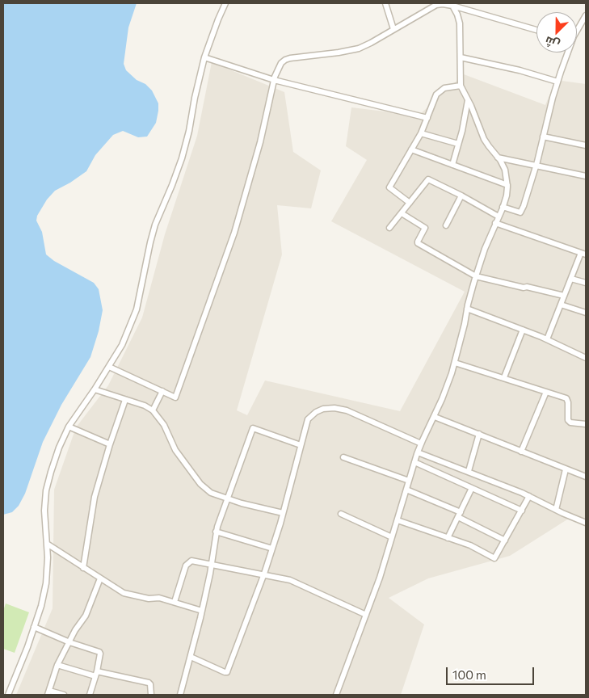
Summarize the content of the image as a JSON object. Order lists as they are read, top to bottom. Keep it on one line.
{"scale_bar":"100 m","north":"bottom left"}
